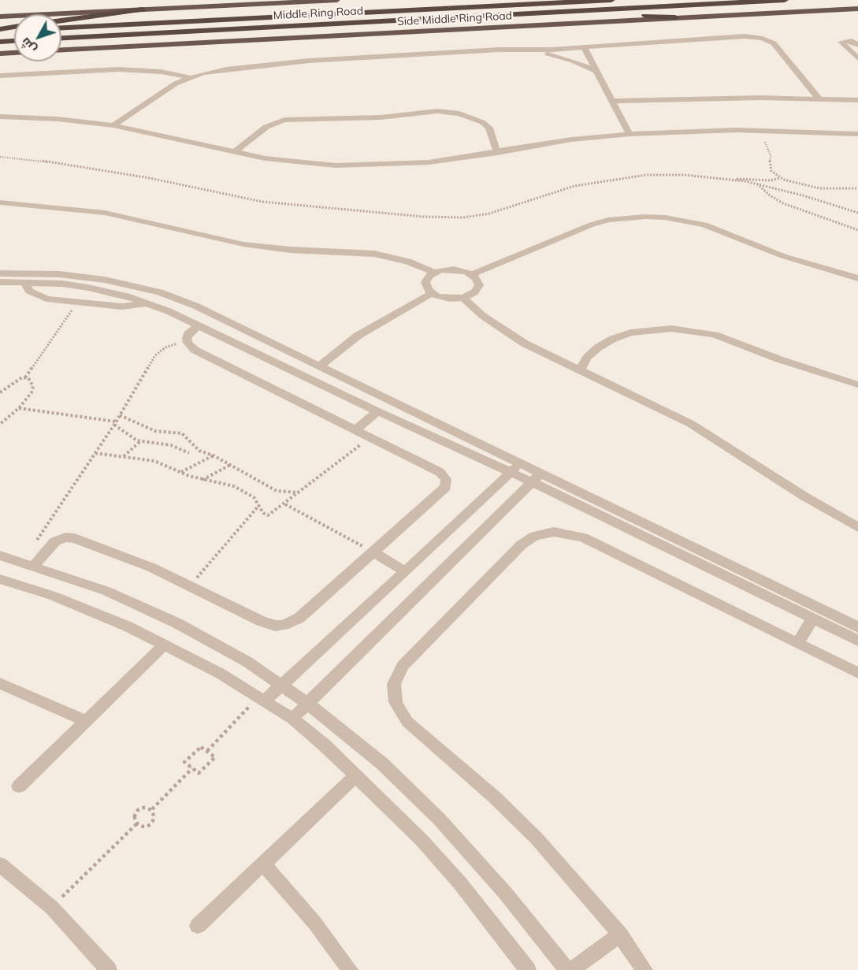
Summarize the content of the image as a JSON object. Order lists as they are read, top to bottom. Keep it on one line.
{"streets":{"highway":["Middle Ring Road","Side Middle Ring Road"]},"north":"bottom left"}
